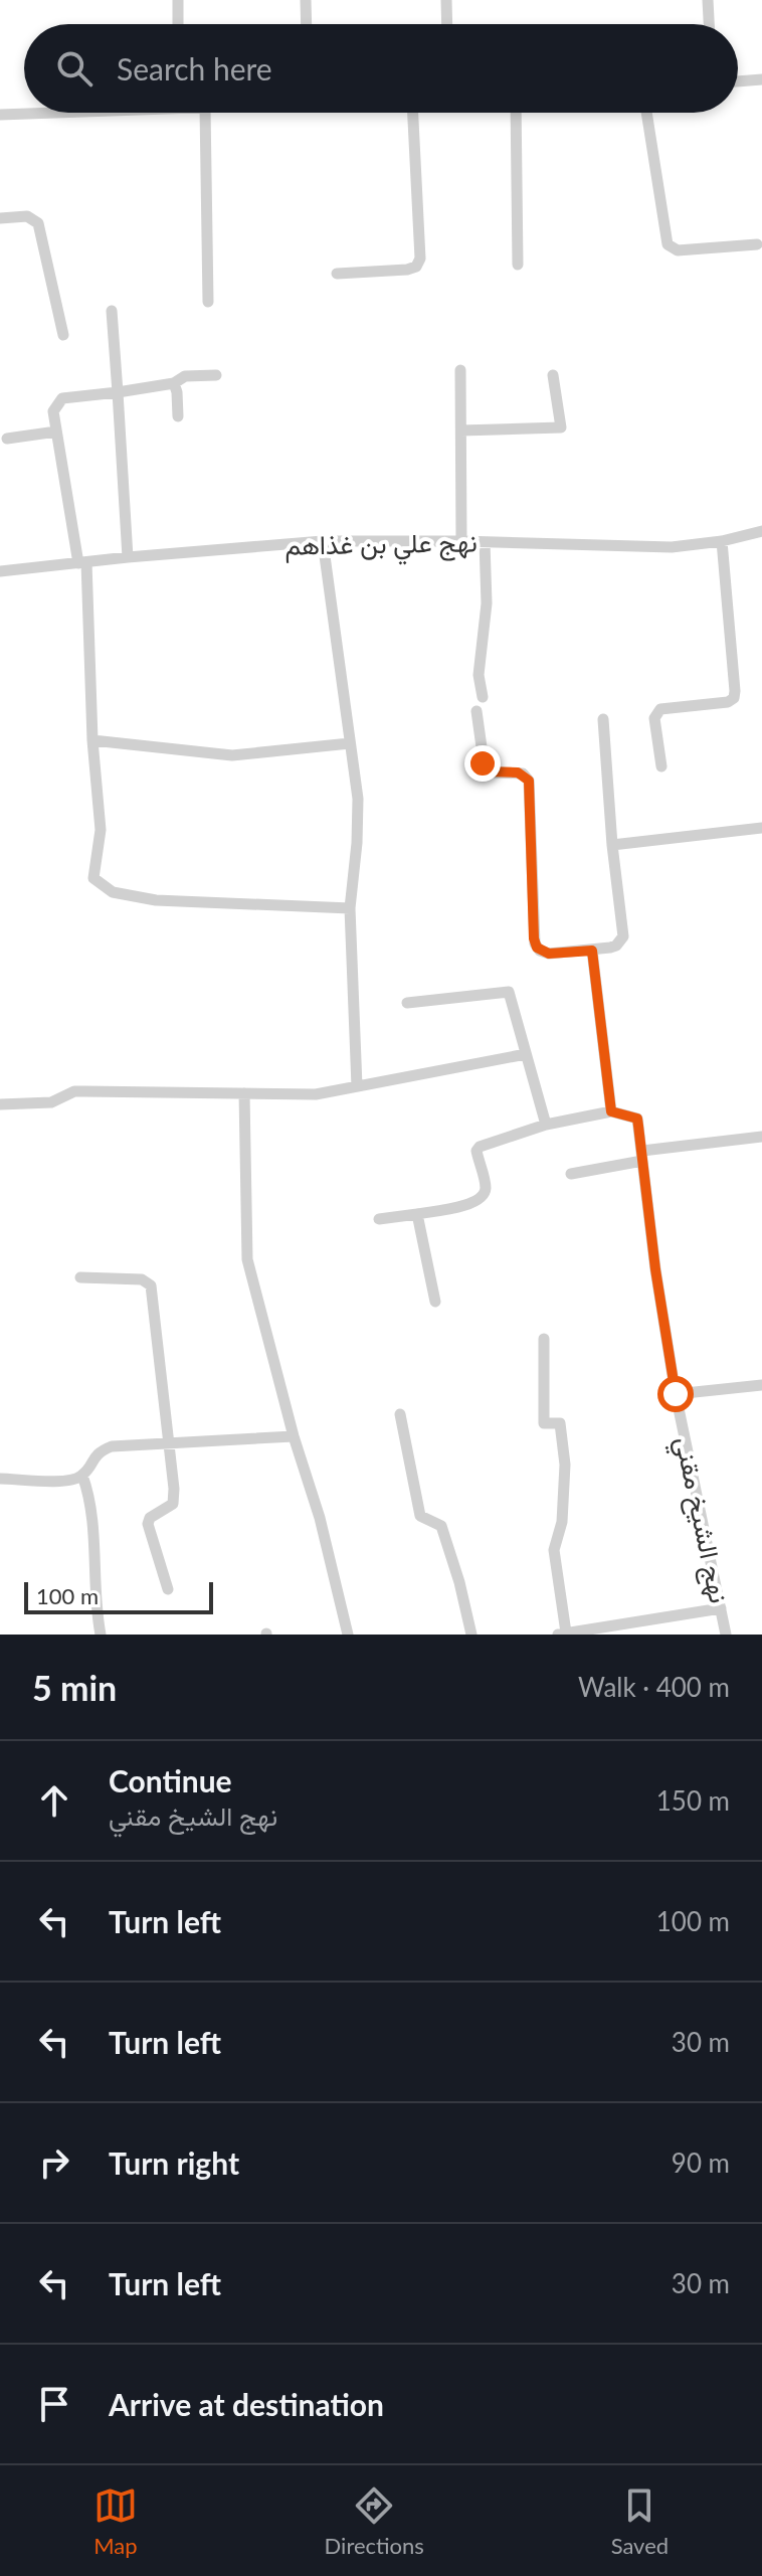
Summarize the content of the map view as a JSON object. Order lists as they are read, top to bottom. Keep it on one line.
{"streets":{"street":["نهج علي بن غذاهم","نهج الشيخ مقني"]},"scale_bar":"100 m","page":{"search":"Search here","scale":"100 m","heading":["5 min","Walk · 400 m"],"list":[["Continue","نهج الشيخ مقني","150 m"],["Turn left","100 m"],["Turn left","30 m"],["Turn right","90 m"],["Turn left","30 m"],"Arrive at destination"],"nav":["Map","Directions","Saved"]}}
